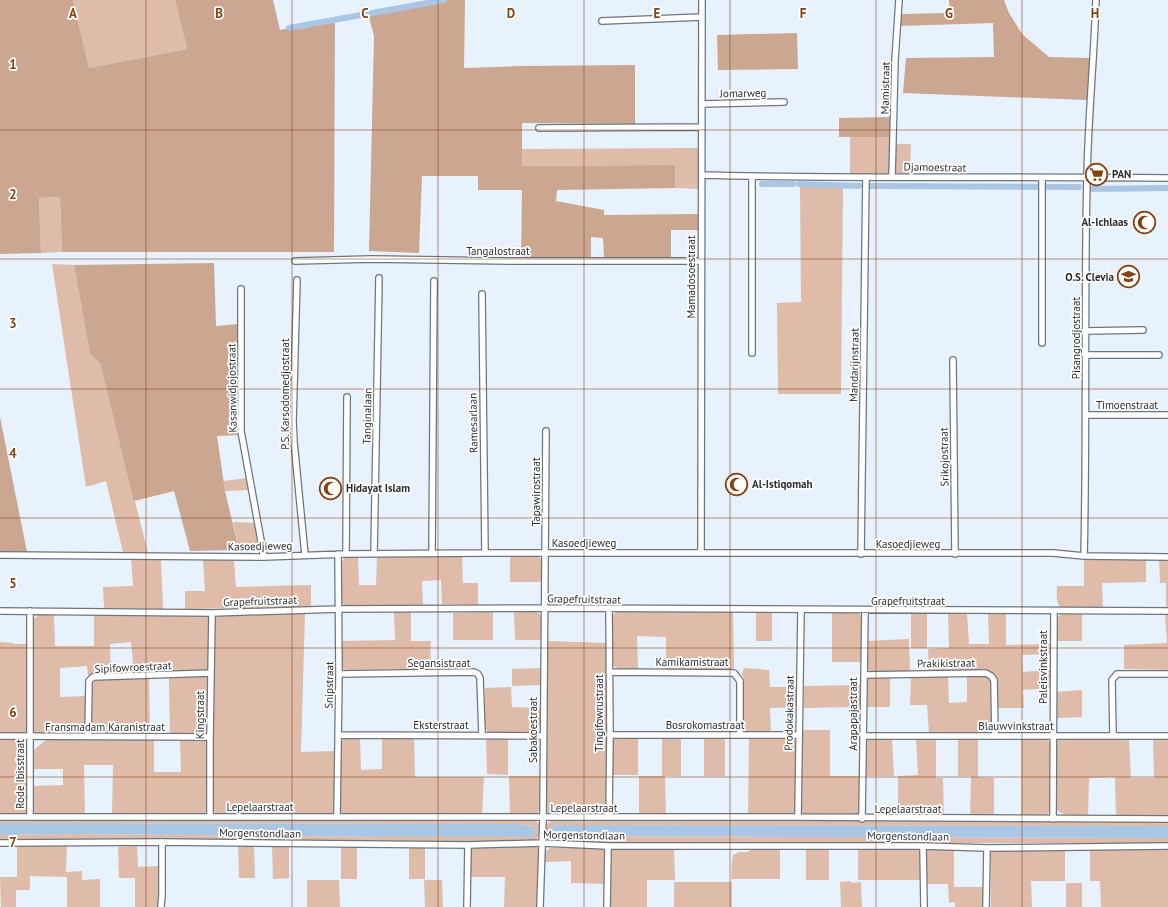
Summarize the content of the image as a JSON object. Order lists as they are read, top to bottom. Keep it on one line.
{"streets":{"street":["Mamistraat","Jomarweg","Djamoestraat","Tangalostraat","Mamadosoestraat","Pisangrodjostraat","Mandarijnstraat","Kasanwidjojostraat","P.S. Karsodomedjostraat","Timoenstraat","Tanginalaan","Ramesarlaan","Srikojostraat","Tapawirostraat","Kasoedjieweg","Grapefruitstraat","Kamikamistraat","Segansistraat","Prakikistraat","Sipifowroestraat","Paleisvinkstraat","Snipstraat","Tingifowrustraat","Prodokakastraat","Arapapajastraat","Kingstraat","Eksterstraat","Bosrokomastraat","Blauwvinkstraat","Fransmadam Karanistraat","Sabakoestraat","Rode Ibisstraat","Lepelaarstraat","Morgenstondlaan"]},"crossings":[["Mamistraat","Djamoestraat"],["Jomarweg","Mamadosoestraat"],["Djamoestraat","Mamadosoestraat"],["Djamoestraat","Pisangrodjostraat"],["Djamoestraat","Mandarijnstraat"],["Tangalostraat","Mamadosoestraat"],["Mamadosoestraat","Kasoedjieweg"],["Pisangrodjostraat","Timoenstraat"],["Pisangrodjostraat","Kasoedjieweg"],["Mandarijnstraat","Kasoedjieweg"],["Kasanwidjojostraat","Kasoedjieweg"],["P.S. Karsodomedjostraat","Kasoedjieweg"],["Tanginalaan","Kasoedjieweg"],["Ramesarlaan","Kasoedjieweg"],["Srikojostraat","Kasoedjieweg"],["Tapawirostraat","Kasoedjieweg"],["Tapawirostraat","Sabakoestraat"],["Kasoedjieweg","Snipstraat"],["Kasoedjieweg","Sabakoestraat"],["Grapefruitstraat","Paleisvinkstraat"],["Grapefruitstraat","Snipstraat"],["Grapefruitstraat","Tingifowrustraat"],["Grapefruitstraat","Prodokakastraat"],["Grapefruitstraat","Arapapajastraat"],["Grapefruitstraat","Kingstraat"],["Grapefruitstraat","Sabakoestraat"],["Grapefruitstraat","Rode Ibisstraat"],["Kamikamistraat","Tingifowrustraat"],["Kamikamistraat","Bosrokomastraat"],["Segansistraat","Snipstraat"],["Segansistraat","Eksterstraat"],["Prakikistraat","Arapapajastraat"],["Prakikistraat","Blauwvinkstraat"],["Sipifowroestraat","Kingstraat"],["Sipifowroestraat","Fransmadam Karanistraat"],["Paleisvinkstraat","Blauwvinkstraat"],["Paleisvinkstraat","Lepelaarstraat"],["Snipstraat","Eksterstraat"],["Snipstraat","Lepelaarstraat"],["Tingifowrustraat","Bosrokomastraat"],["Tingifowrustraat","Lepelaarstraat"],["Prodokakastraat","Bosrokomastraat"],["Prodokakastraat","Lepelaarstraat"],["Arapapajastraat","Blauwvinkstraat"],["Arapapajastraat","Lepelaarstraat"],["Kingstraat","Fransmadam Karanistraat"],["Kingstraat","Lepelaarstraat"],["Eksterstraat","Sabakoestraat"],["Fransmadam Karanistraat","Rode Ibisstraat"],["Sabakoestraat","Lepelaarstraat"],["Sabakoestraat","Morgenstondlaan"],["Rode Ibisstraat","Lepelaarstraat"]],"places":{"supermarket":["PAN"],"mosque":["Al-Ichlaas","Al-Istiqomah","Hidayat Islam"],"school or university":["O.S. Clevia"]},"grid":{"columns":["A","B","C","D","E","F","G","H"],"rows":["1","2","3","4","5","6","7"]}}
